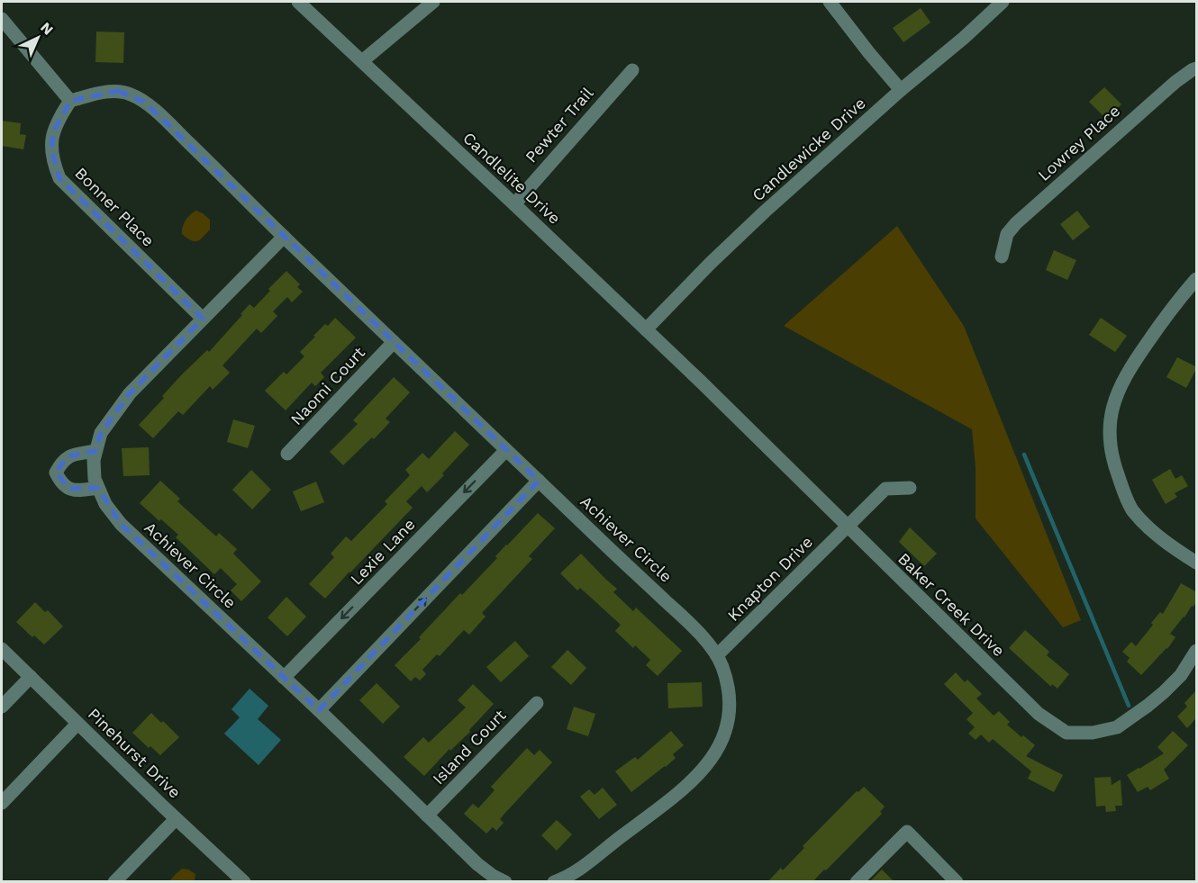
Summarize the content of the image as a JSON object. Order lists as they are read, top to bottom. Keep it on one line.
{"streets":{"street":["Pewter Trail","Lowrey Place","Candlewicke Drive","Candlelite Drive","Bonner Place","Naomi Court","Achiever Circle","Lexie Lane","Knapton Drive","Baker Creek Drive","Island Court","Pinehurst Drive"]},"crossings":[["Pewter Trail","Candlelite Drive"],["Candlewicke Drive","Candlelite Drive"],["Candlelite Drive","Baker Creek Drive"],["Bonner Place","Achiever Circle"],["Naomi Court","Achiever Circle"],["Achiever Circle","Lexie Lane"],["Achiever Circle","Knapton Drive"],["Achiever Circle","Island Court"],["Knapton Drive","Baker Creek Drive"]],"north":"top right"}
